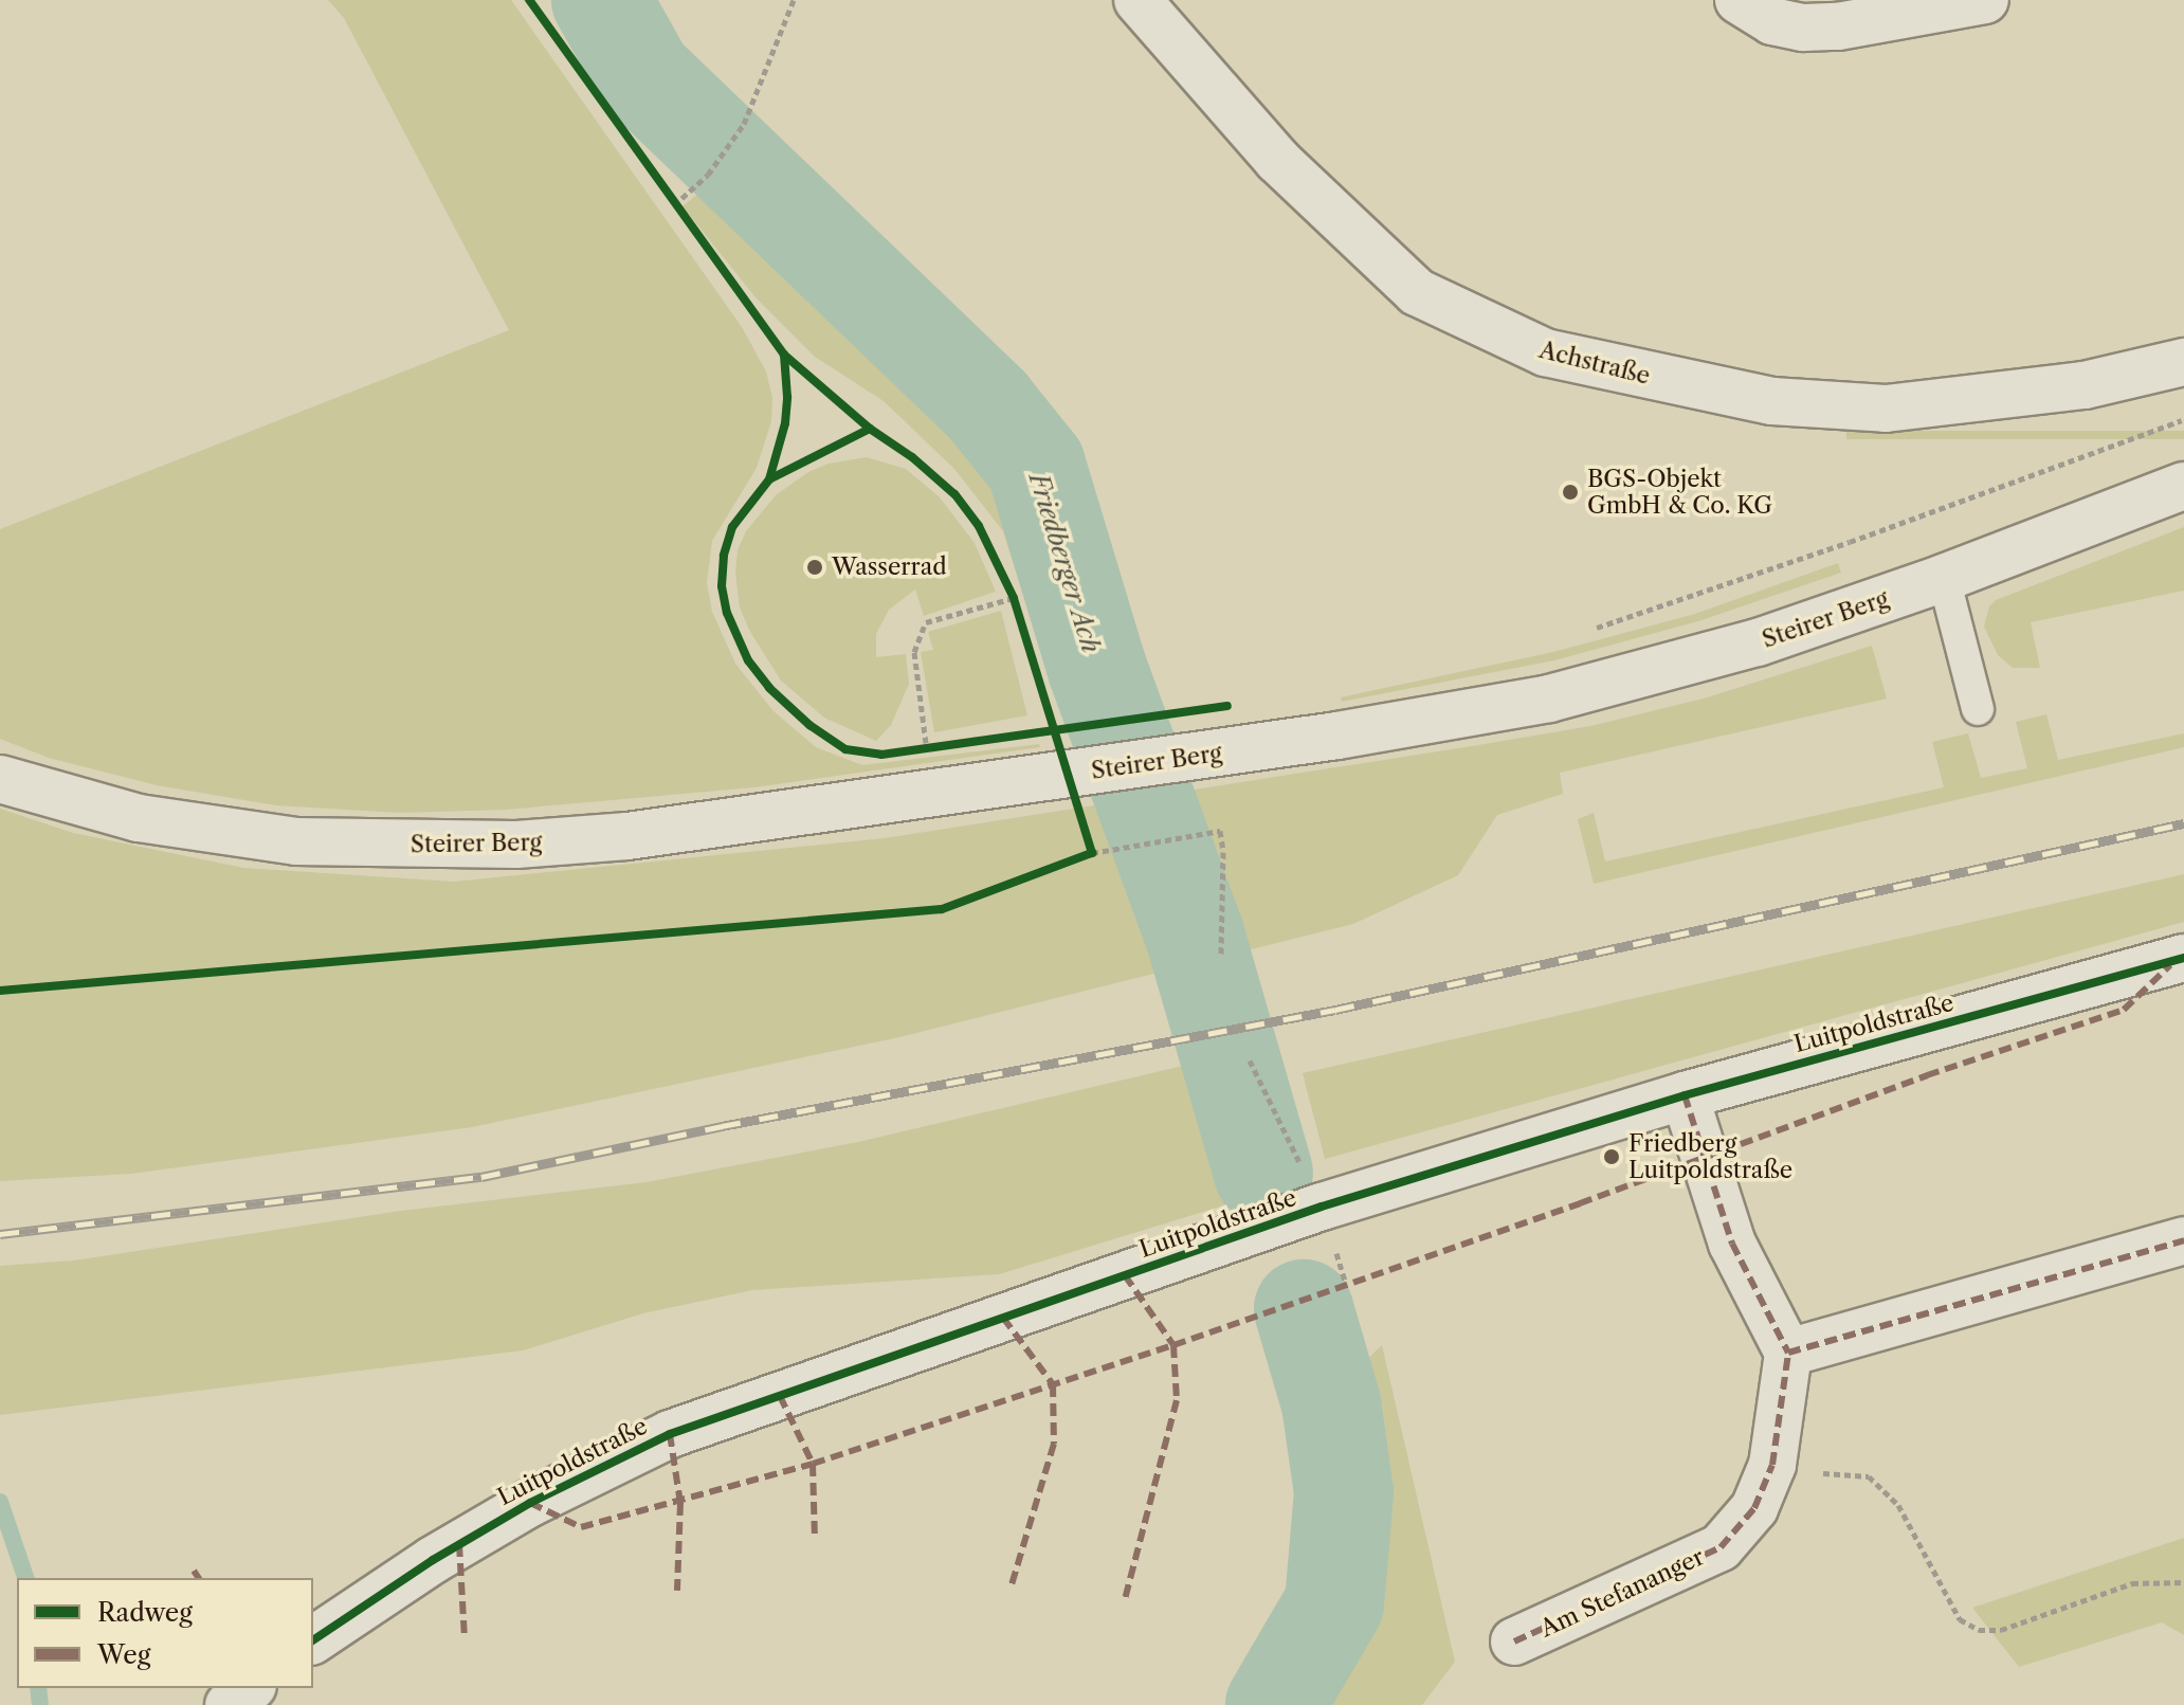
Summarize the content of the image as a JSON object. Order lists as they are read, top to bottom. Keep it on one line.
{"streets":{"street":["Achstraße","Steirer Berg","Luitpoldstraße","Am Stefananger"]},"water":["Friedberger Ach"],"places":["BGS-Objekt GmbH & Co. KG","Wasserrad","Friedberg Luitpoldstraße"],"legend":["Radweg","Weg"]}
